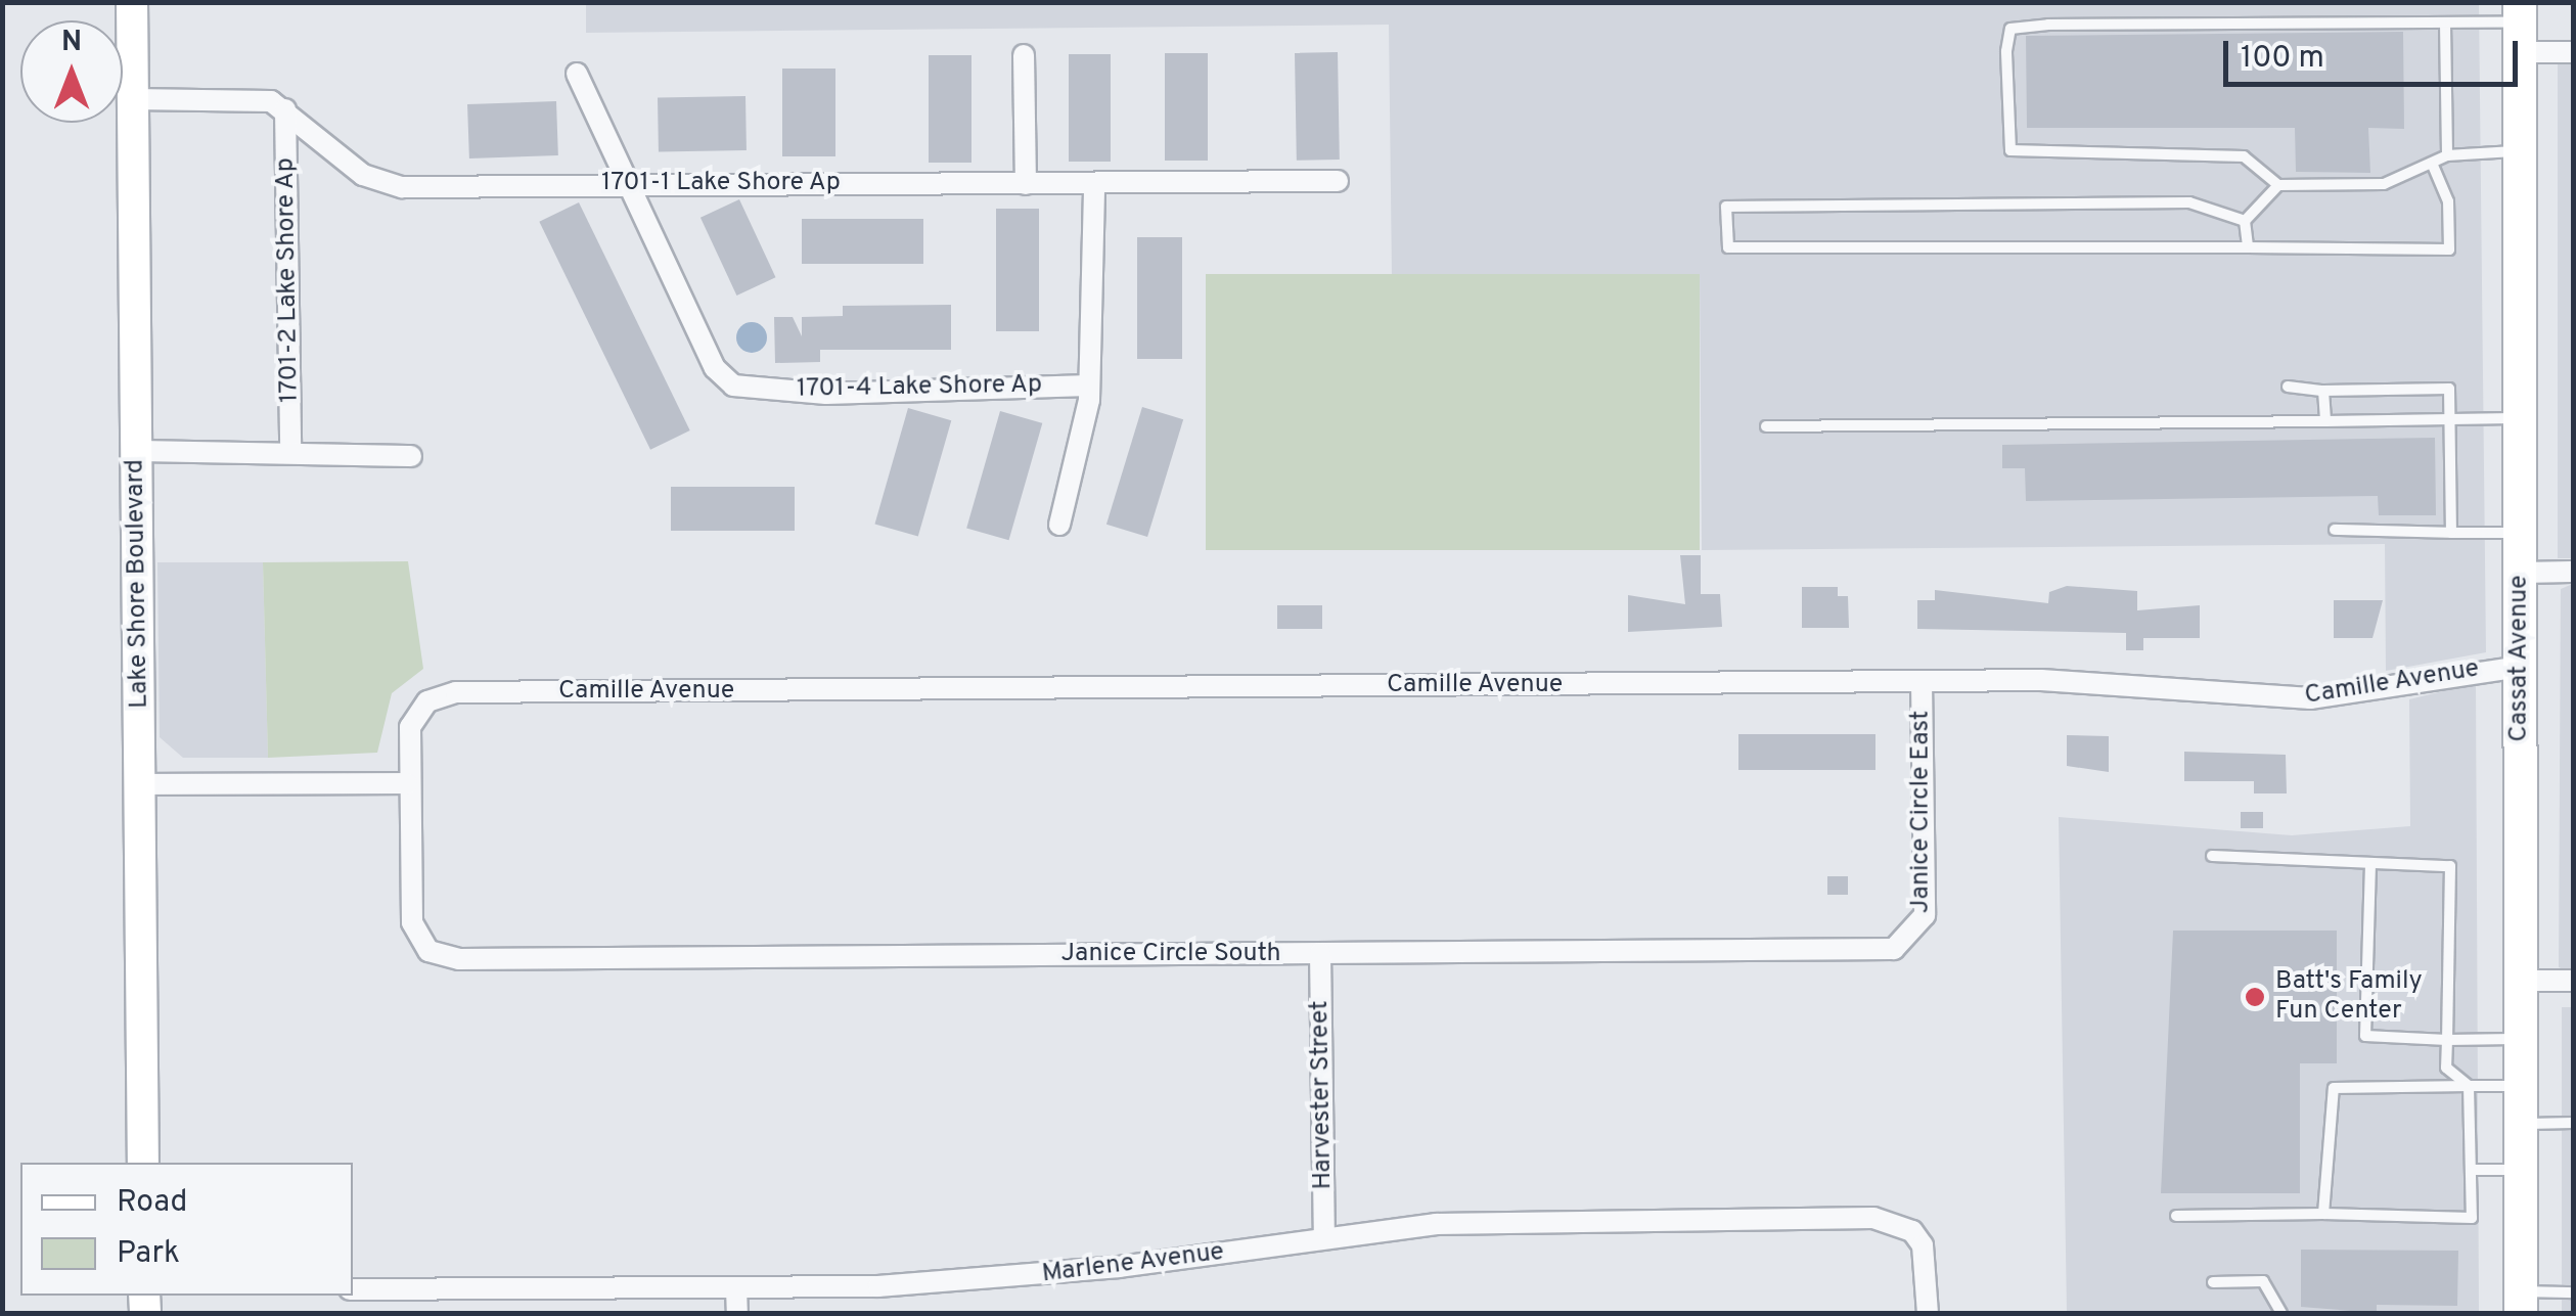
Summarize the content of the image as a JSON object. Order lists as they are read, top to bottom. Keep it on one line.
{"streets":{"main road":["Cassat Avenue"],"street":["1701-1 Lake Shore Ap","1701-2 Lake Shore Ap","1701-4 Lake Shore Ap","Lake Shore Boulevard","Camille Avenue","Janice Circle East","Janice Circle South","Harvester Street","Marlene Avenue"]},"crossings":[["1701-1 Lake Shore Ap","1701-2 Lake Shore Ap"],["1701-1 Lake Shore Ap","1701-4 Lake Shore Ap"],["1701-1 Lake Shore Ap","Lake Shore Boulevard"],["Cassat Avenue","Camille Avenue"],["Camille Avenue","Janice Circle East"],["Camille Avenue","Janice Circle South"],["Janice Circle East","Janice Circle South"],["Janice Circle South","Harvester Street"],["Harvester Street","Marlene Avenue"]],"places":["Batt's Family Fun Center"],"legend":["Road","Park"],"scale_bar":"100 m","north":"top"}
